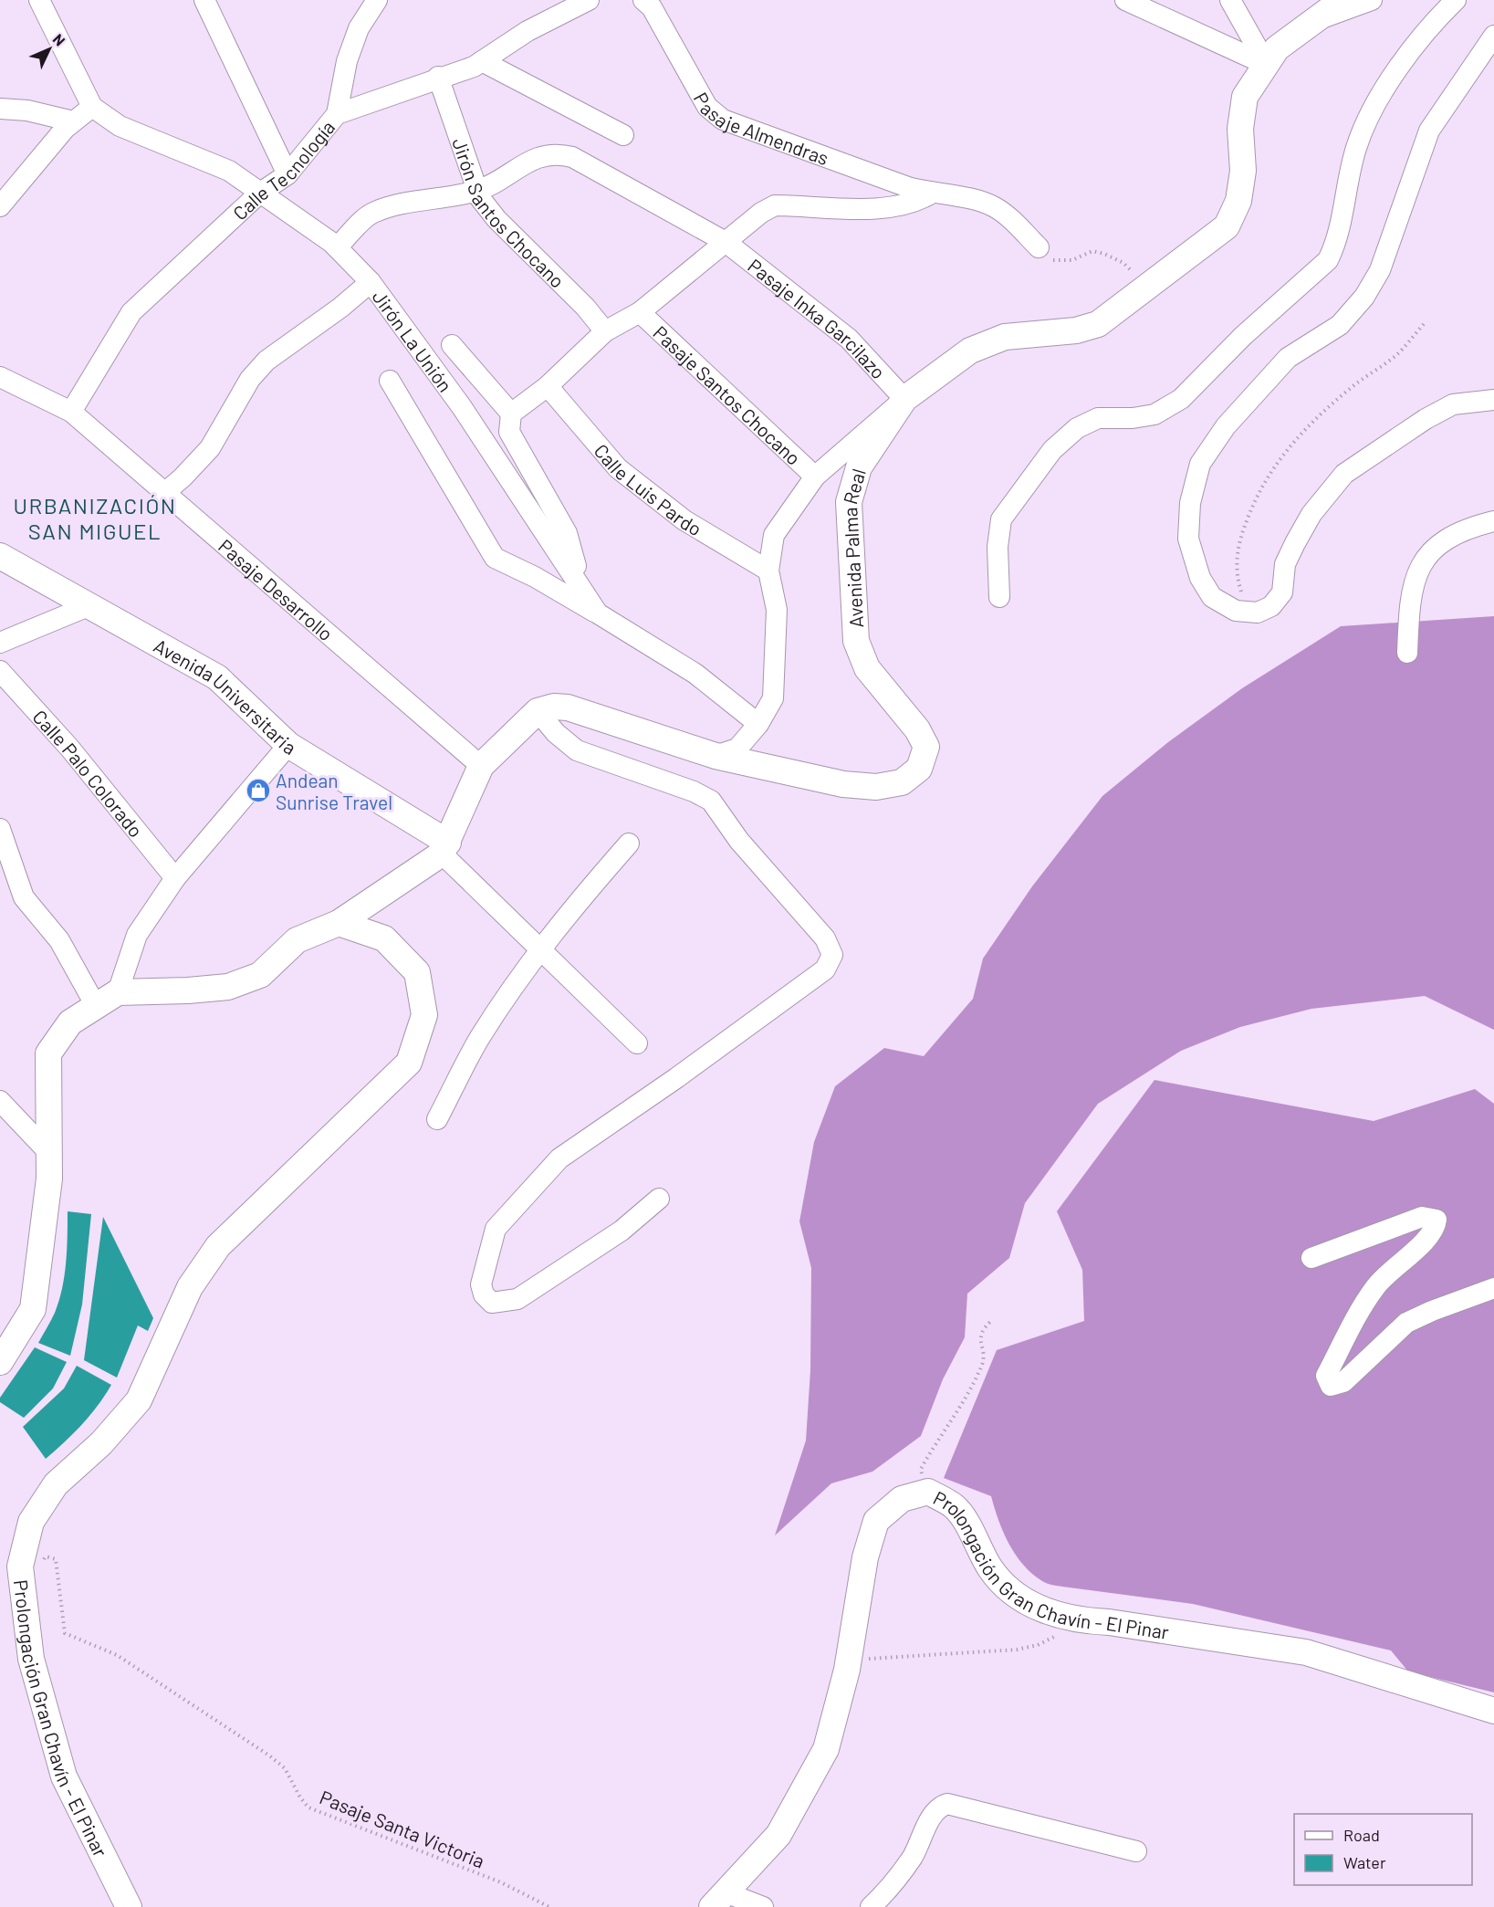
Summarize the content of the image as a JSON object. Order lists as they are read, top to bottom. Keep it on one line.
{"streets":{"main road":["Avenida Palma Real","Avenida Universitaria","Prolongación Gran Chavín - El Pinar"],"street":["Pasaje Almendras","Calle Tecnología","Jirón Santos Chocano","Pasaje Inka Garcilazo","Jirón La Unión","Pasaje Santos Chocano","Calle Luis Pardo","Pasaje Desarrollo","Calle Palo Colorado"],"path":["Pasaje Santa Victoria"]},"crossings":[["Calle Tecnología","Jirón Santos Chocano"],["Calle Tecnología","Jirón La Unión"],["Calle Tecnología","Pasaje Desarrollo"],["Jirón Santos Chocano","Pasaje Inka Garcilazo"],["Pasaje Inka Garcilazo","Jirón La Unión"],["Pasaje Inka Garcilazo","Avenida Palma Real"]],"districts":["URBANIZACIÓN SAN MIGUEL"],"places":{"shop":["Andean Sunrise Travel"]},"legend":["Road","Water"],"north":"top right"}
